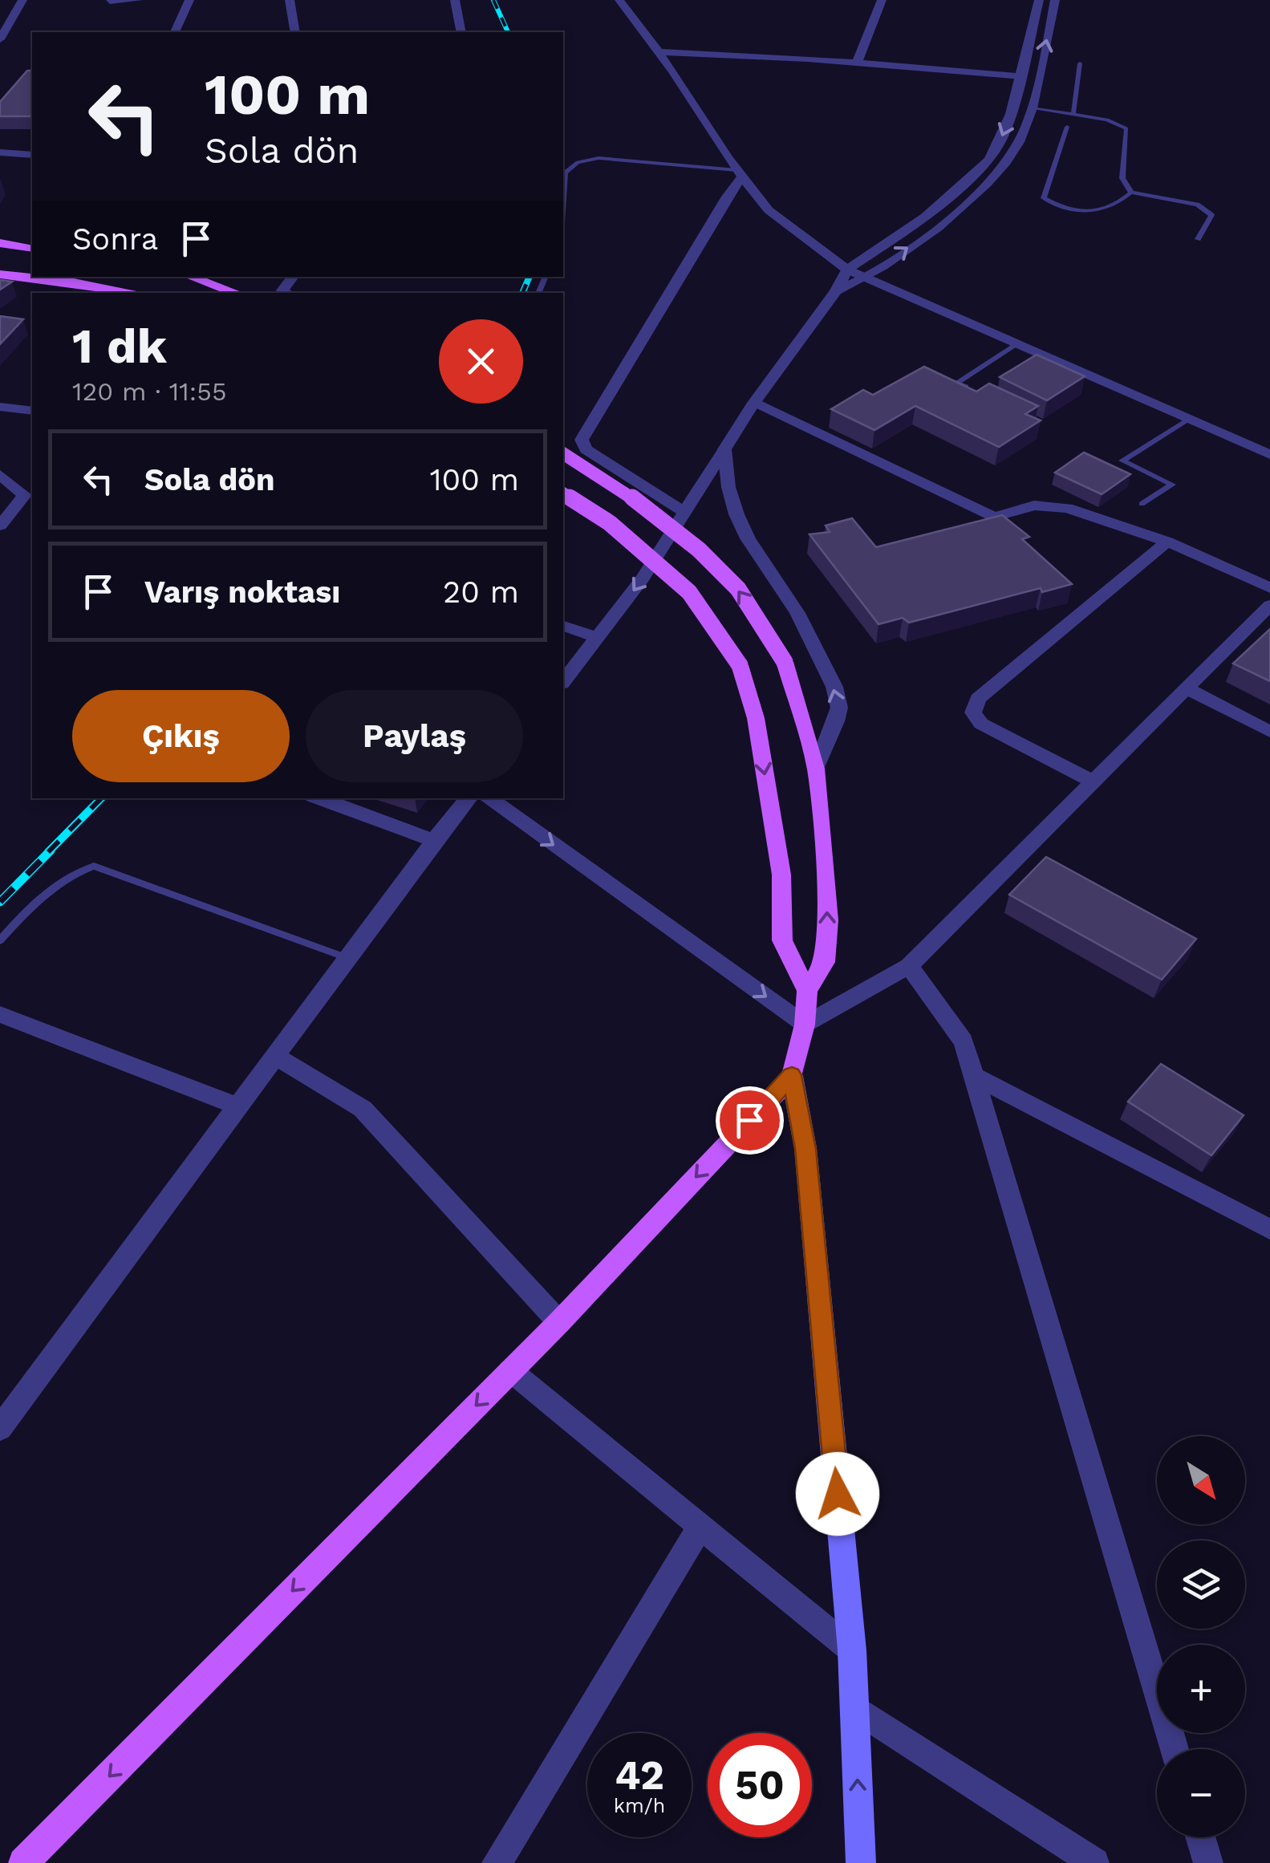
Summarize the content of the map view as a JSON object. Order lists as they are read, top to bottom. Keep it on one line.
{"north":"bottom right","page":{"turn":["100 m","Sola dön"],"then":"Sonra","heading":["1 dk","120 m · 11:55"],"list":[{"name":"Sola dön","value":"100 m"},{"name":"Varış noktası","value":"20 m"}],"buttons":["Çıkış","Paylaş"],"map_buttons":["+","−"],"speed":"42 km/h","limit":"50"}}
